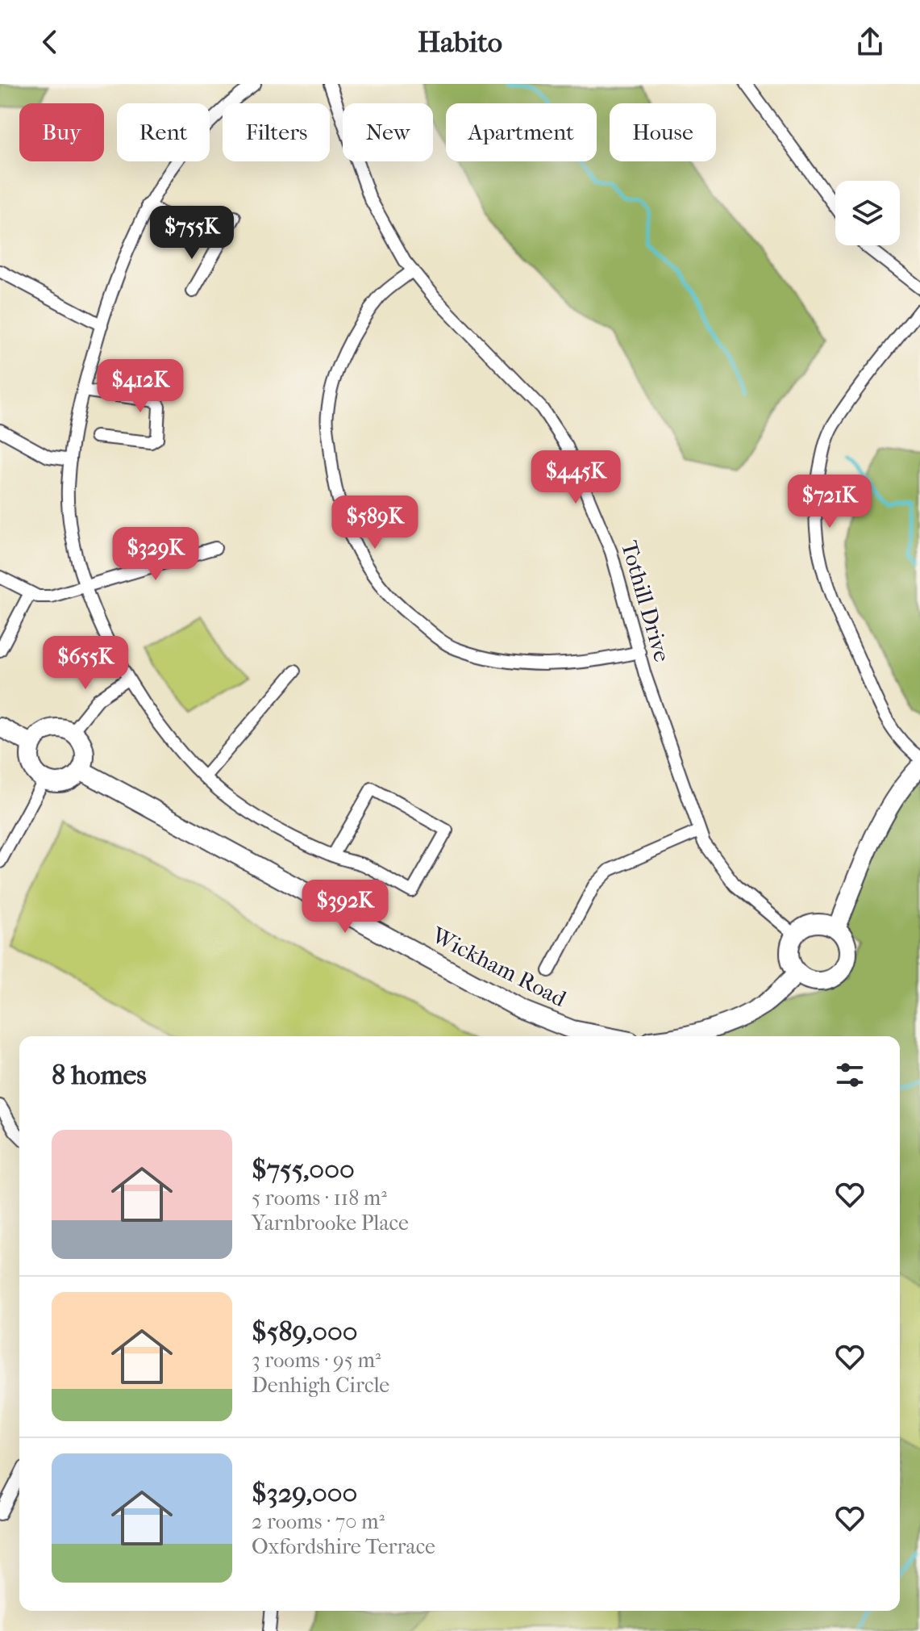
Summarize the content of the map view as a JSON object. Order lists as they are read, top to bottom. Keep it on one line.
{"streets":{"street":["Tothill Drive","Wickham Road"]},"page":{"header":"Habito","chip":["Buy","Rent","Filters","New","Apartment","House"],"price":["$755K","$412K","$445K","$721K","$589K","$329K","$655K","$392K"],"heading":"8 homes","list":[{"name":"$755,000","note":"5 rooms · 118 m² · Yarnbrooke Place"},{"name":"$589,000","note":"3 rooms · 95 m² · Denhigh Circle"},{"name":"$329,000","note":"2 rooms · 70 m² · Oxfordshire Terrace"}]}}
